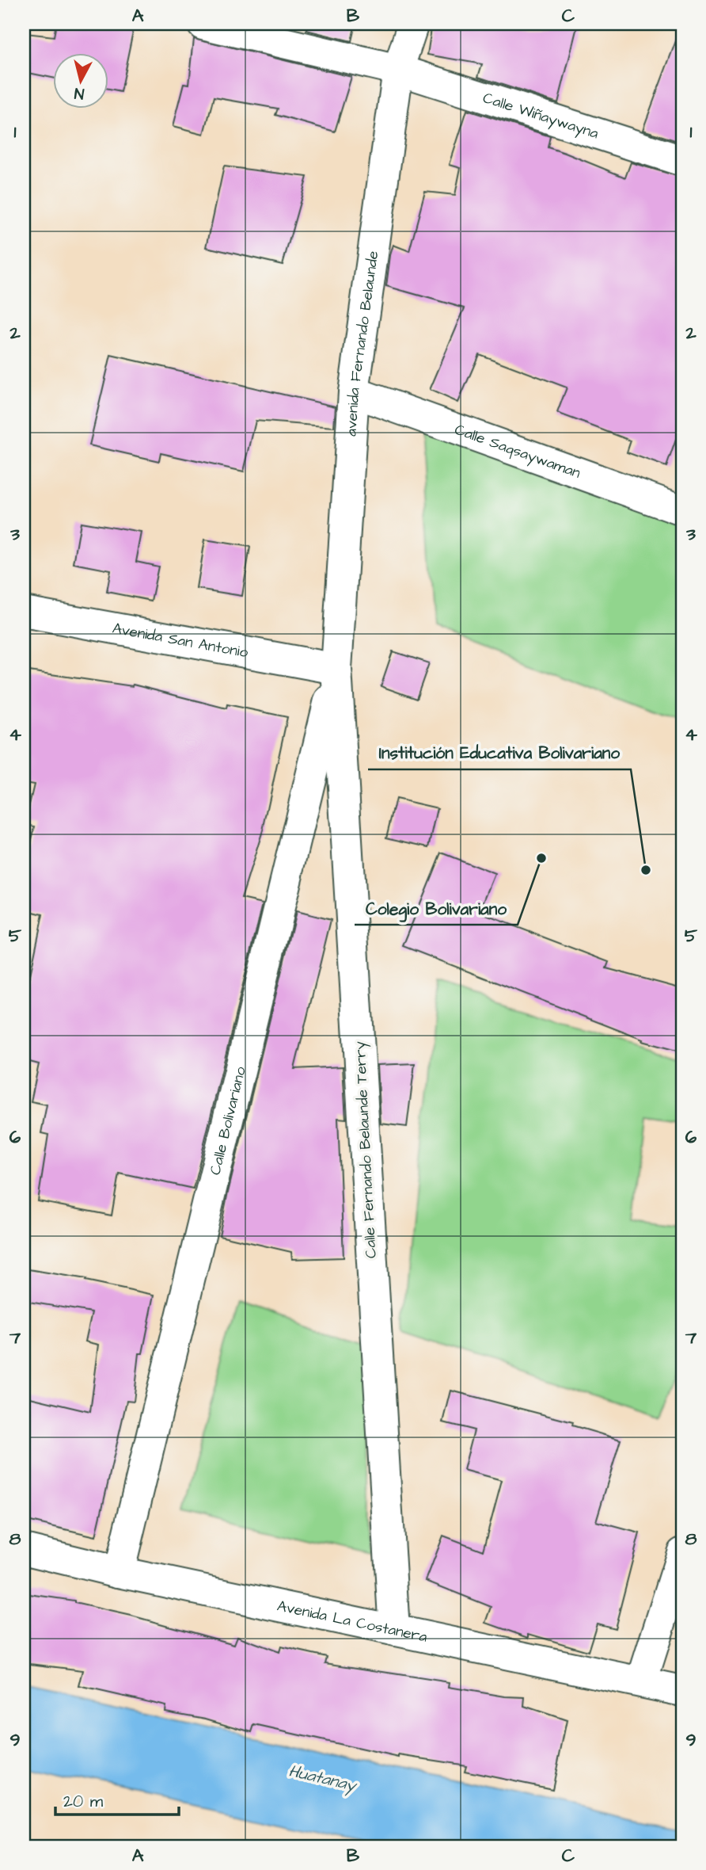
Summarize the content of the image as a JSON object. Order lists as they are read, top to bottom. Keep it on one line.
{"streets":{"street":["Calle Wiñaywayna","avenida Fernando Belaunde","Calle Saqsaywaman","Avenida San Antonio","Calle Bolivariano","Calle Fernando Belaunde Terry","Avenida La Costanera"]},"crossings":[["Calle Wiñaywayna","avenida Fernando Belaunde"],["avenida Fernando Belaunde","Calle Saqsaywaman"],["avenida Fernando Belaunde","Avenida San Antonio"],["avenida Fernando Belaunde","Calle Bolivariano"],["avenida Fernando Belaunde","Calle Fernando Belaunde Terry"],["Avenida San Antonio","Calle Bolivariano"],["Avenida San Antonio","Calle Fernando Belaunde Terry"],["Calle Bolivariano","Calle Fernando Belaunde Terry"],["Calle Bolivariano","Avenida La Costanera"],["Calle Fernando Belaunde Terry","Avenida La Costanera"]],"water":["Huatanay"],"places":["Colegio Bolivariano","Institución Educativa Bolivariano"],"scale_bar":"20 m","north":"bottom","grid":{"columns":["A","B","C"],"rows":["1","2","3","4","5","6","7","8","9"]}}
